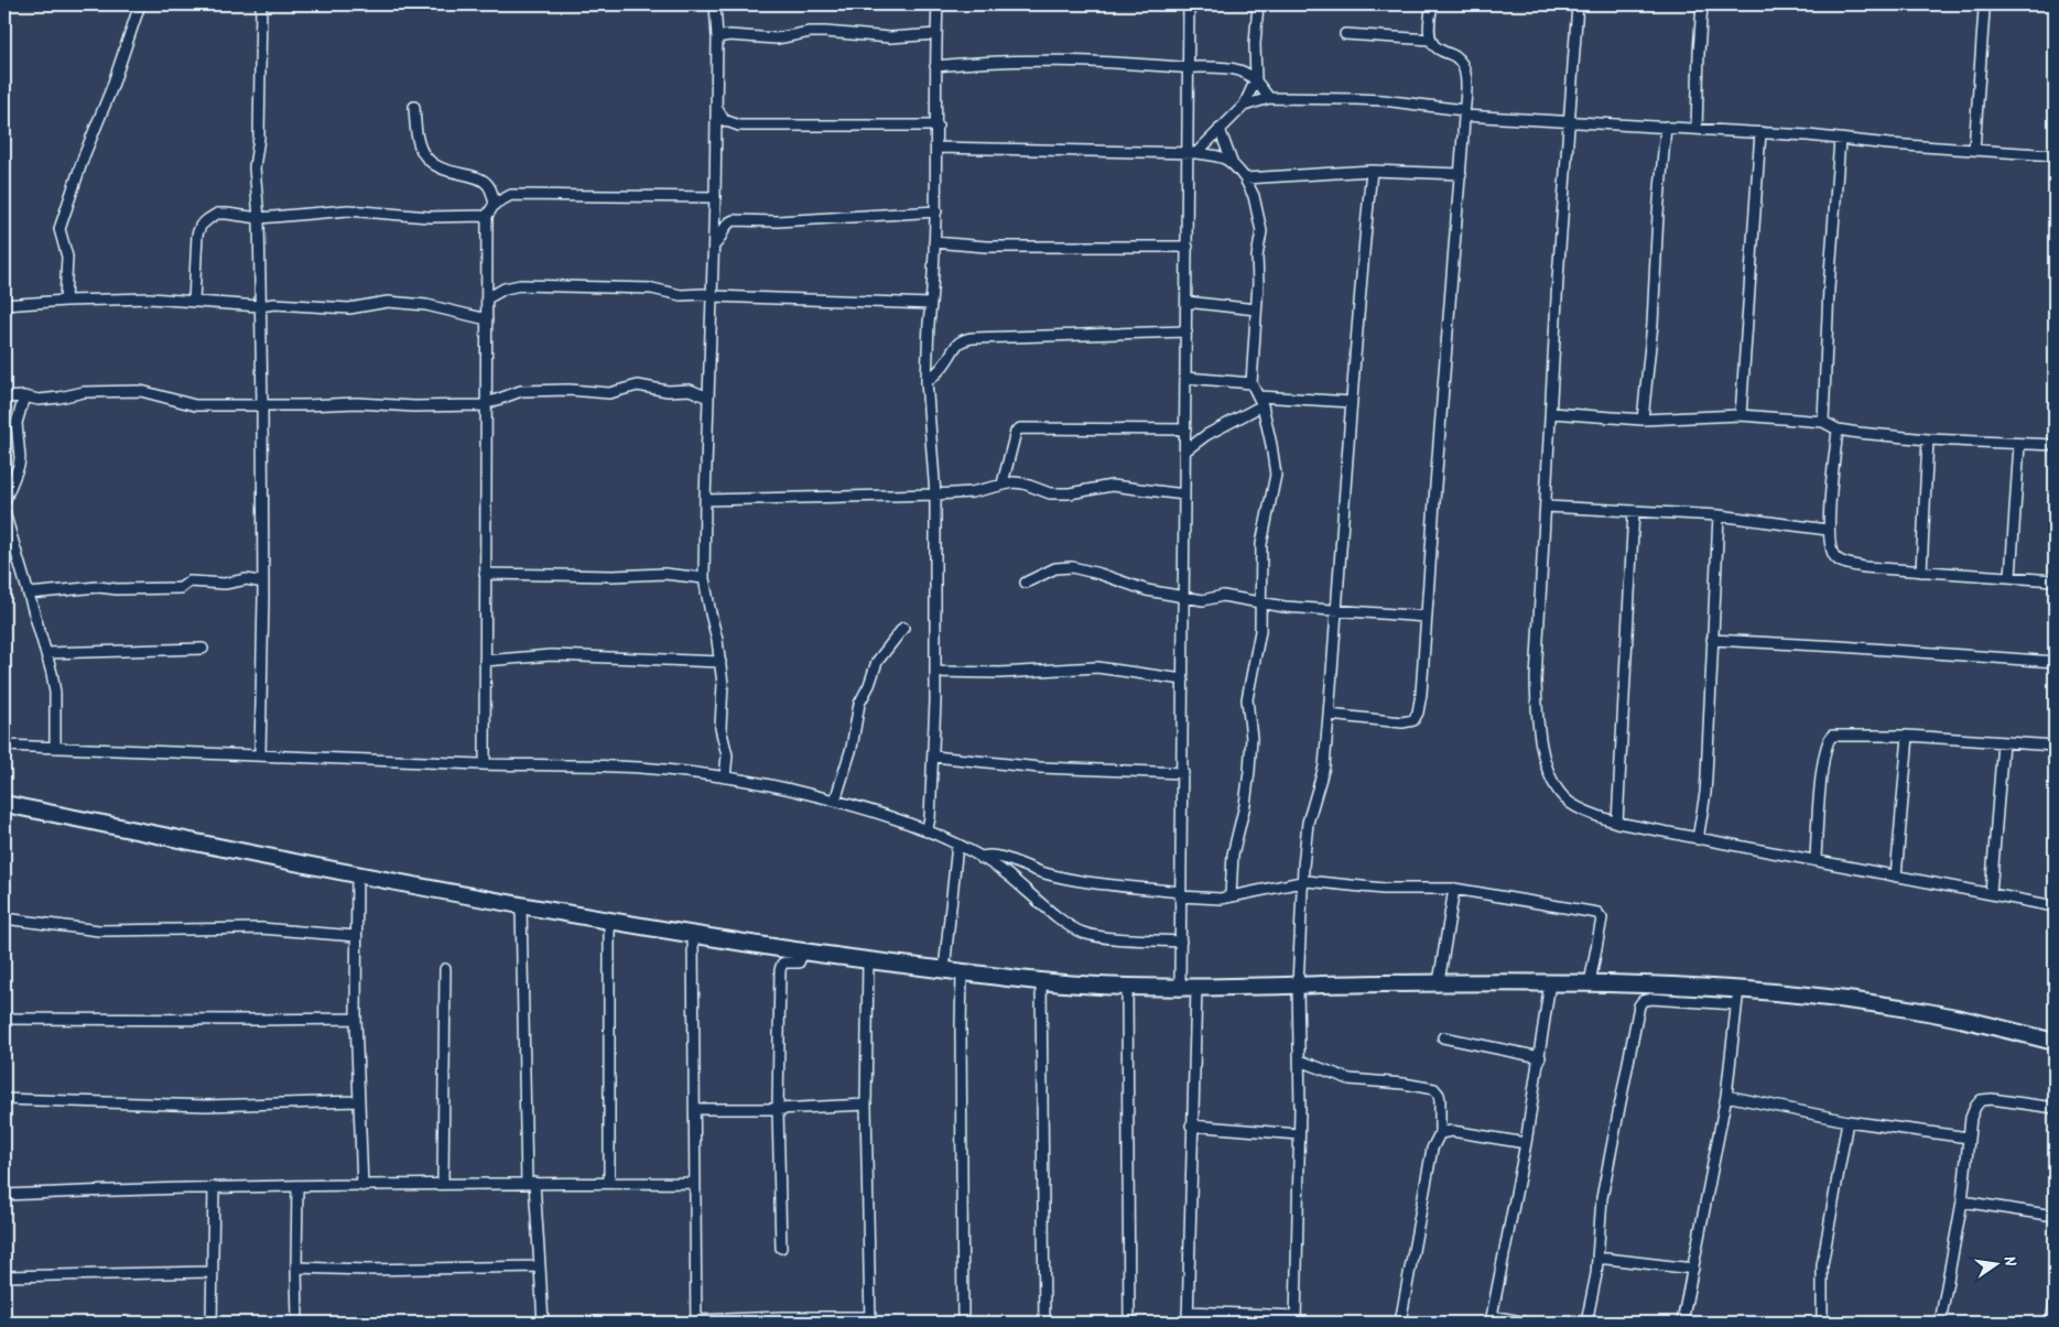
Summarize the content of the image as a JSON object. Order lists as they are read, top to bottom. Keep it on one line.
{"north":"right"}
